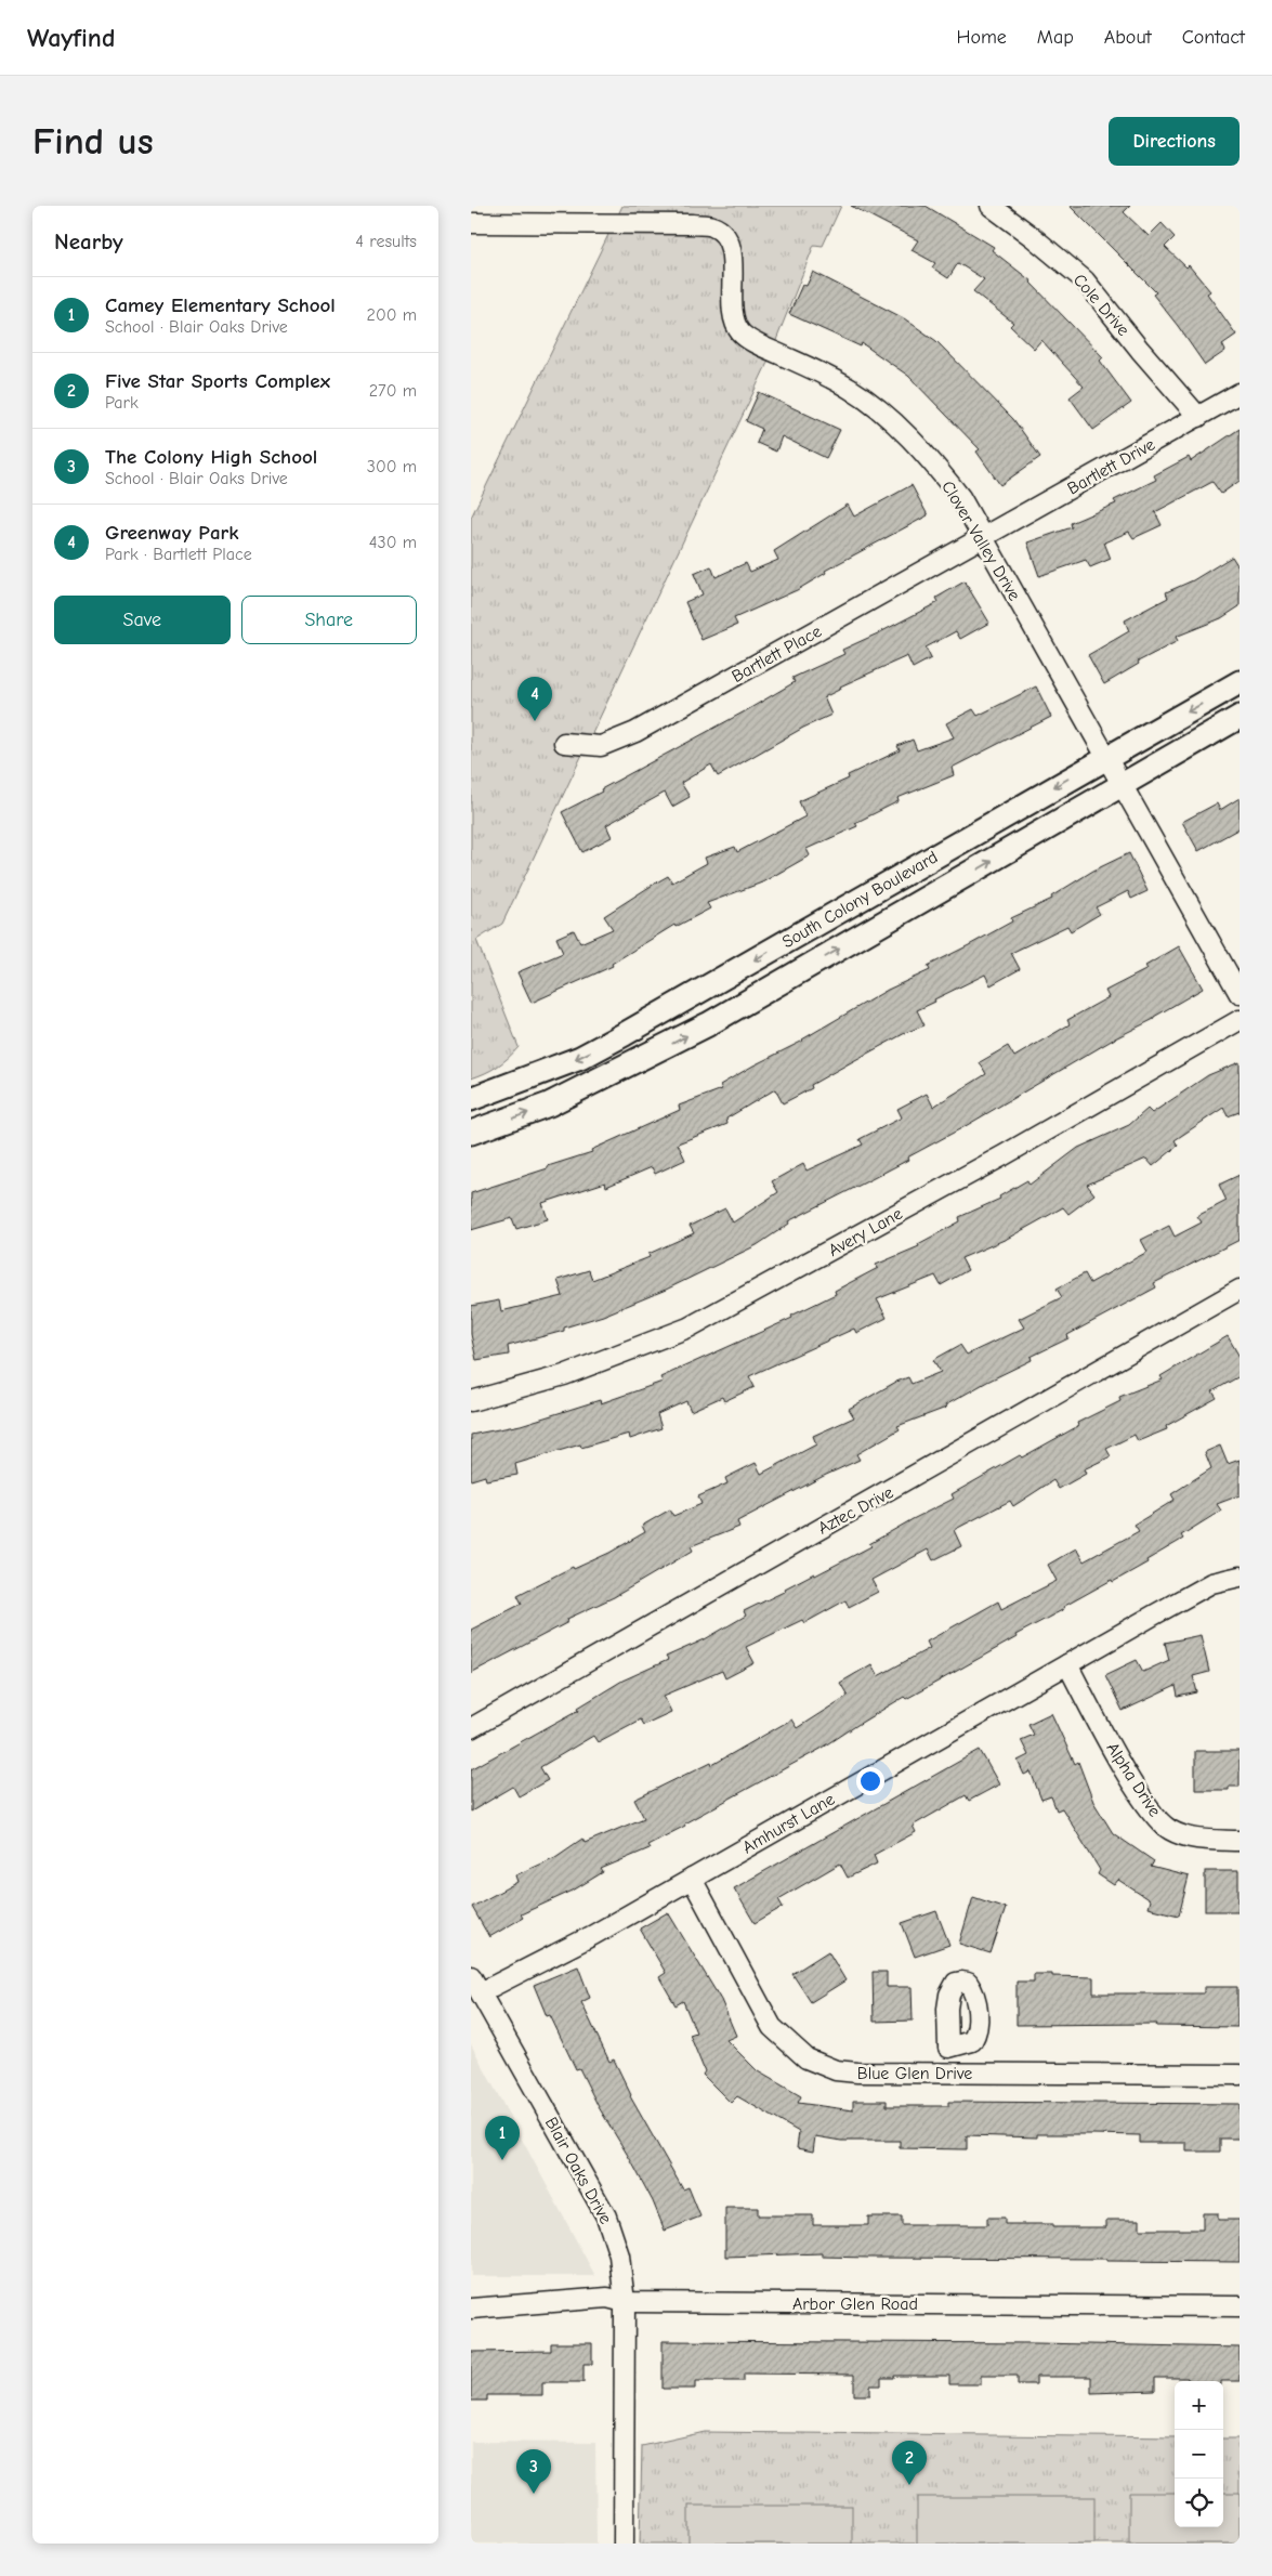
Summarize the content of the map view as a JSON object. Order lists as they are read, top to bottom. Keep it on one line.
{"streets":{"main road":["South Colony Boulevard"],"street":["Cole Drive","Bartlett Drive","Clover Valley Drive","Bartlett Place","Avery Lane","Aztec Drive","Alpha Drive","Amhurst Lane","Blue Glen Drive","Blair Oaks Drive","Arbor Glen Road"]},"crossings":[["Cole Drive","Bartlett Drive"],["Bartlett Drive","Clover Valley Drive"],["Bartlett Drive","Bartlett Place"],["Clover Valley Drive","Bartlett Place"],["Clover Valley Drive","South Colony Boulevard"],["Alpha Drive","Amhurst Lane"],["Amhurst Lane","Blue Glen Drive"],["Amhurst Lane","Blair Oaks Drive"],["Blair Oaks Drive","Arbor Glen Road"]],"page":{"header":"Wayfind","nav":["Home","Map","About","Contact"],"buttons":["Directions",["Save","Share"]],"title":"Find us","heading":["Nearby","4 results"],"list":[{"mark":"1","name":"Camey Elementary School","note":"School · Blair Oaks Drive","value":"200 m"},{"mark":"2","name":"Five Star Sports Complex","note":"Park","value":"270 m"},{"mark":"3","name":"The Colony High School","note":"School · Blair Oaks Drive","value":"300 m"},{"mark":"4","name":"Greenway Park","note":"Park · Bartlett Place","value":"430 m"}],"pins":["4","1","2","3"],"map_buttons":["+","−"]}}
